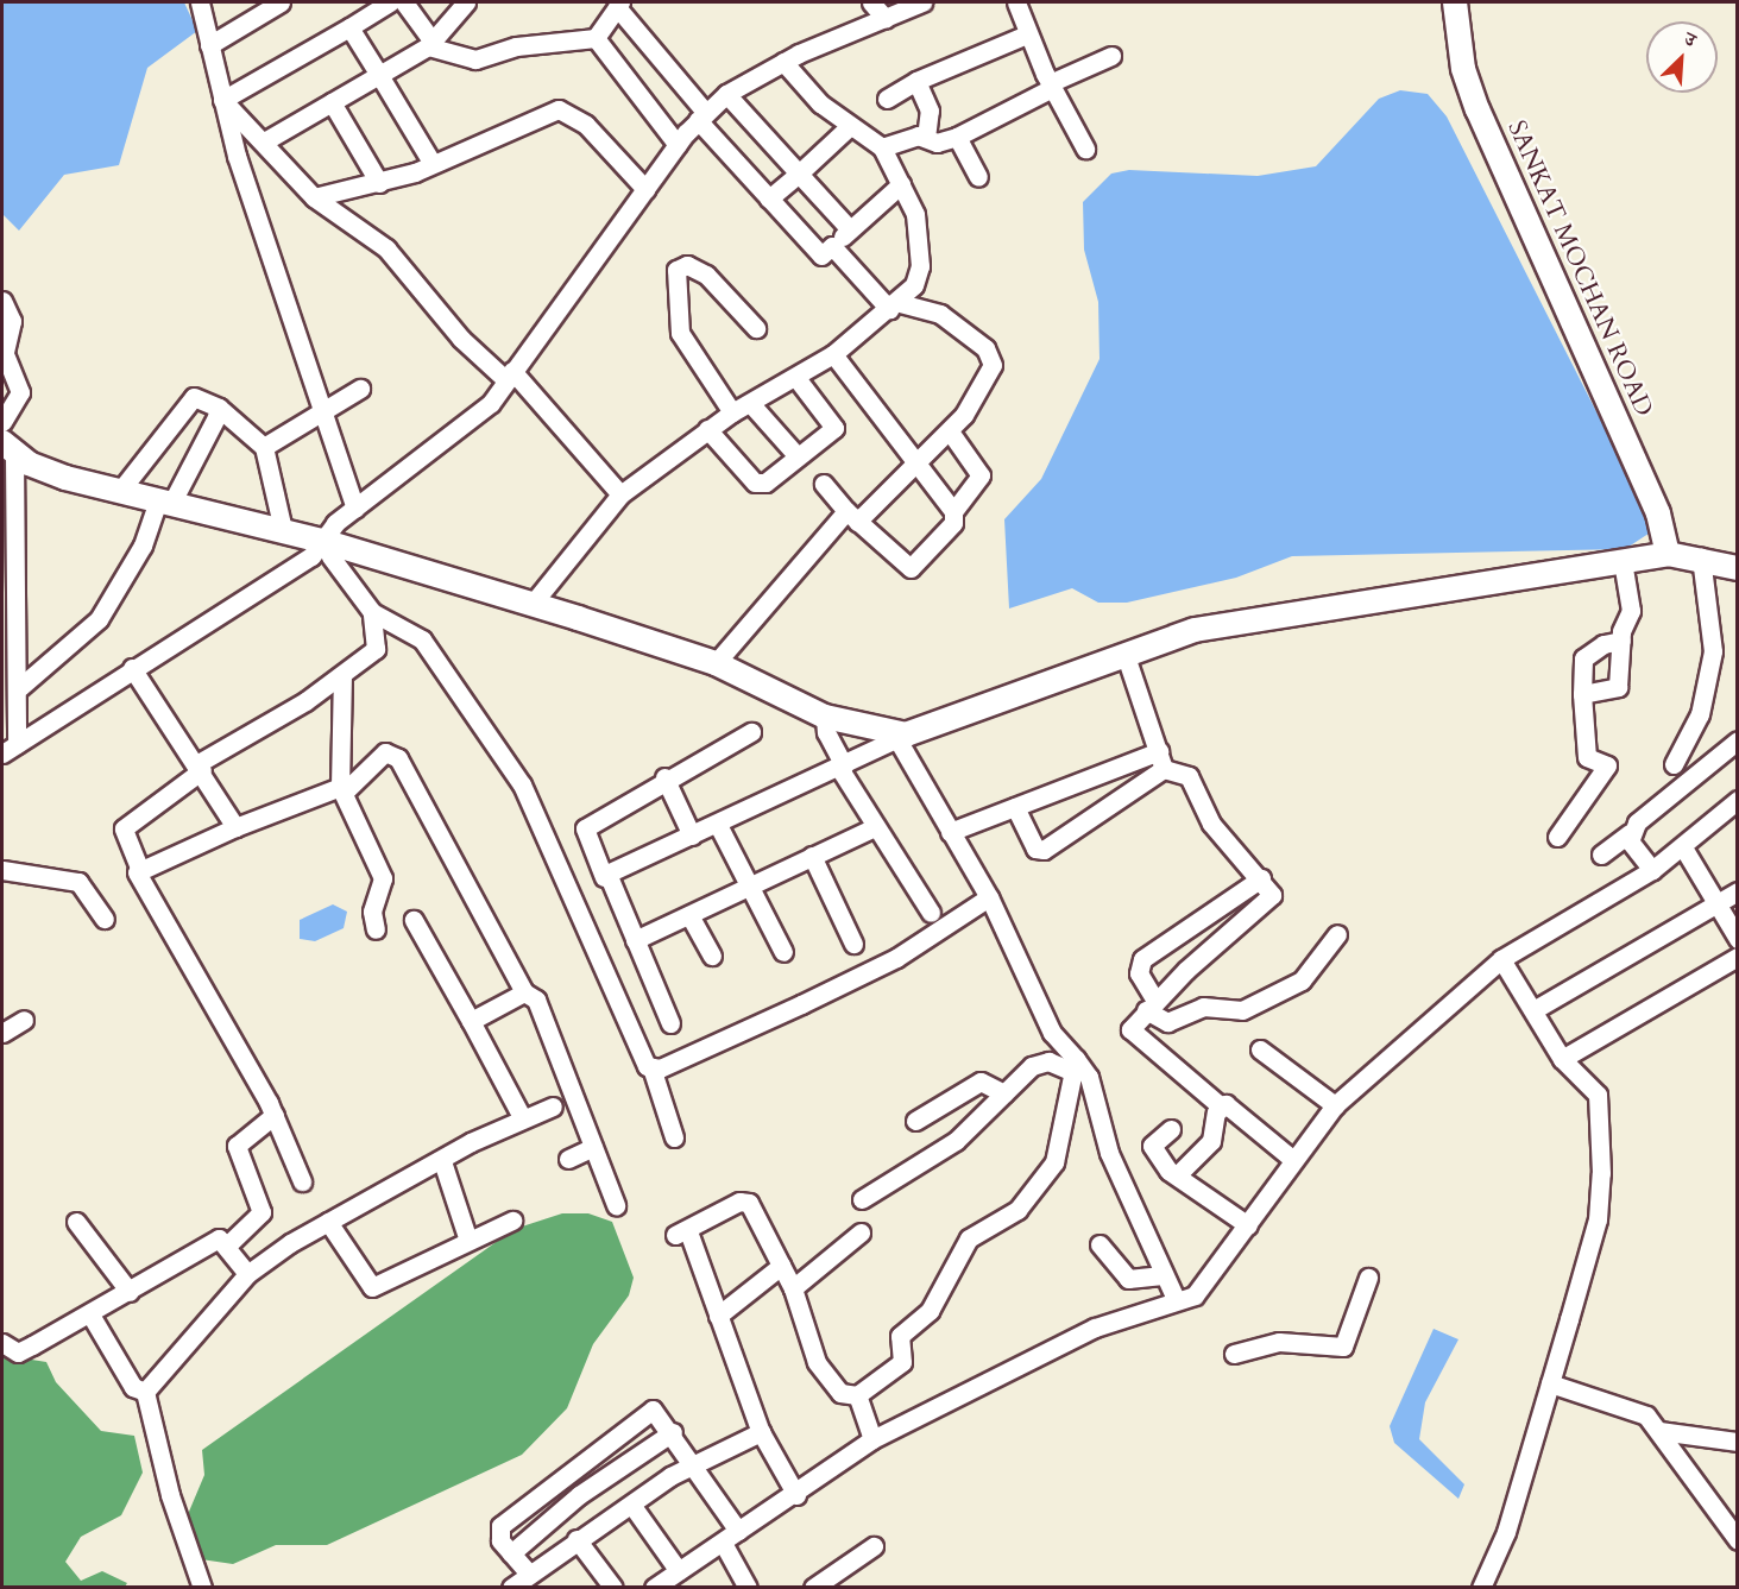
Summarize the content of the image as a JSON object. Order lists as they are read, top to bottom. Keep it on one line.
{"streets":{"main road":["SANKAT MOCHAN ROAD"]},"north":"top right"}
